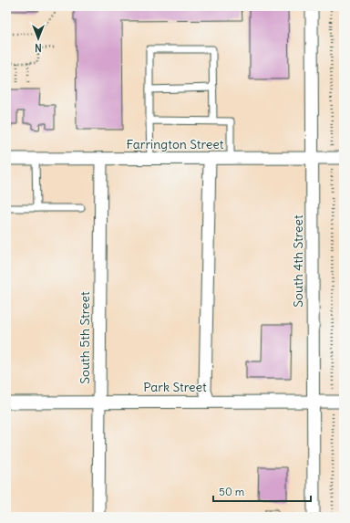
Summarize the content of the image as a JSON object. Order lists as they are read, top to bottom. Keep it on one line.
{"streets":{"street":["Farrington Street","South 4th Street","South 5th Street","Park Street"]},"crossings":[["Farrington Street","South 4th Street"],["Farrington Street","South 5th Street"],["South 4th Street","Park Street"],["South 5th Street","Park Street"]],"scale_bar":"50 m","north":"bottom"}
